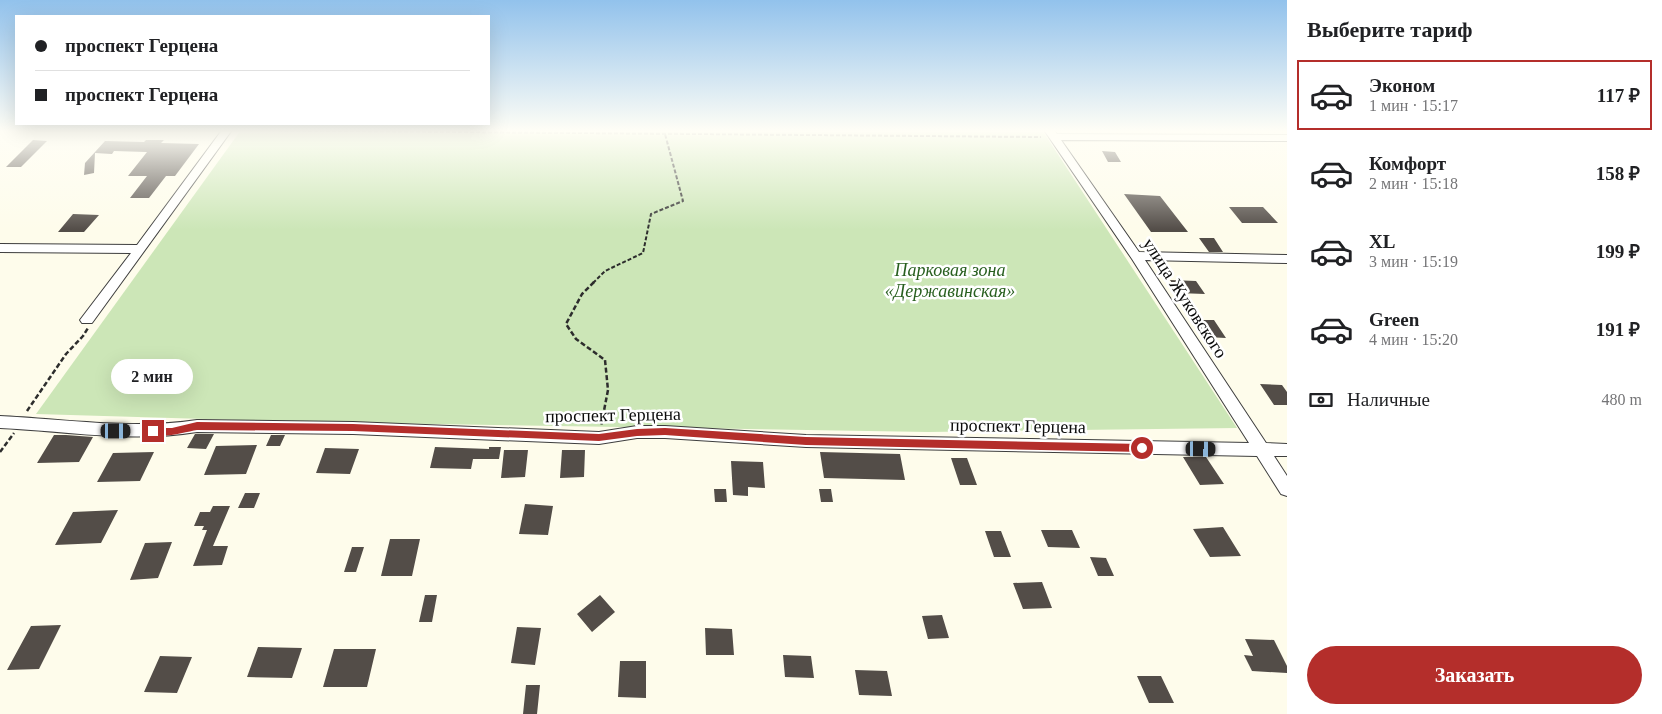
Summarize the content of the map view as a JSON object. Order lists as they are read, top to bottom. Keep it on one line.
{"streets":{"street":["улица Жуковского","проспект Герцена"]},"crossings":[["улица Жуковского","проспект Герцена"]],"parks":["Парковая зона «Державинская»"],"page":{"heading":"Выберите тариф","banner":["проспект Герцена","проспект Герцена"],"list":[{"name":"Эконом","note":"1 мин · 15:17","value":"117 ₽"},{"name":"Комфорт","note":"2 мин · 15:18","value":"158 ₽"},{"name":"XL","note":"3 мин · 15:19","value":"199 ₽"},{"name":"Green","note":"4 мин · 15:20","value":"191 ₽"}],"bubble":"2 мин","pay":["Наличные","480 m"],"buttons":"Заказать"}}
